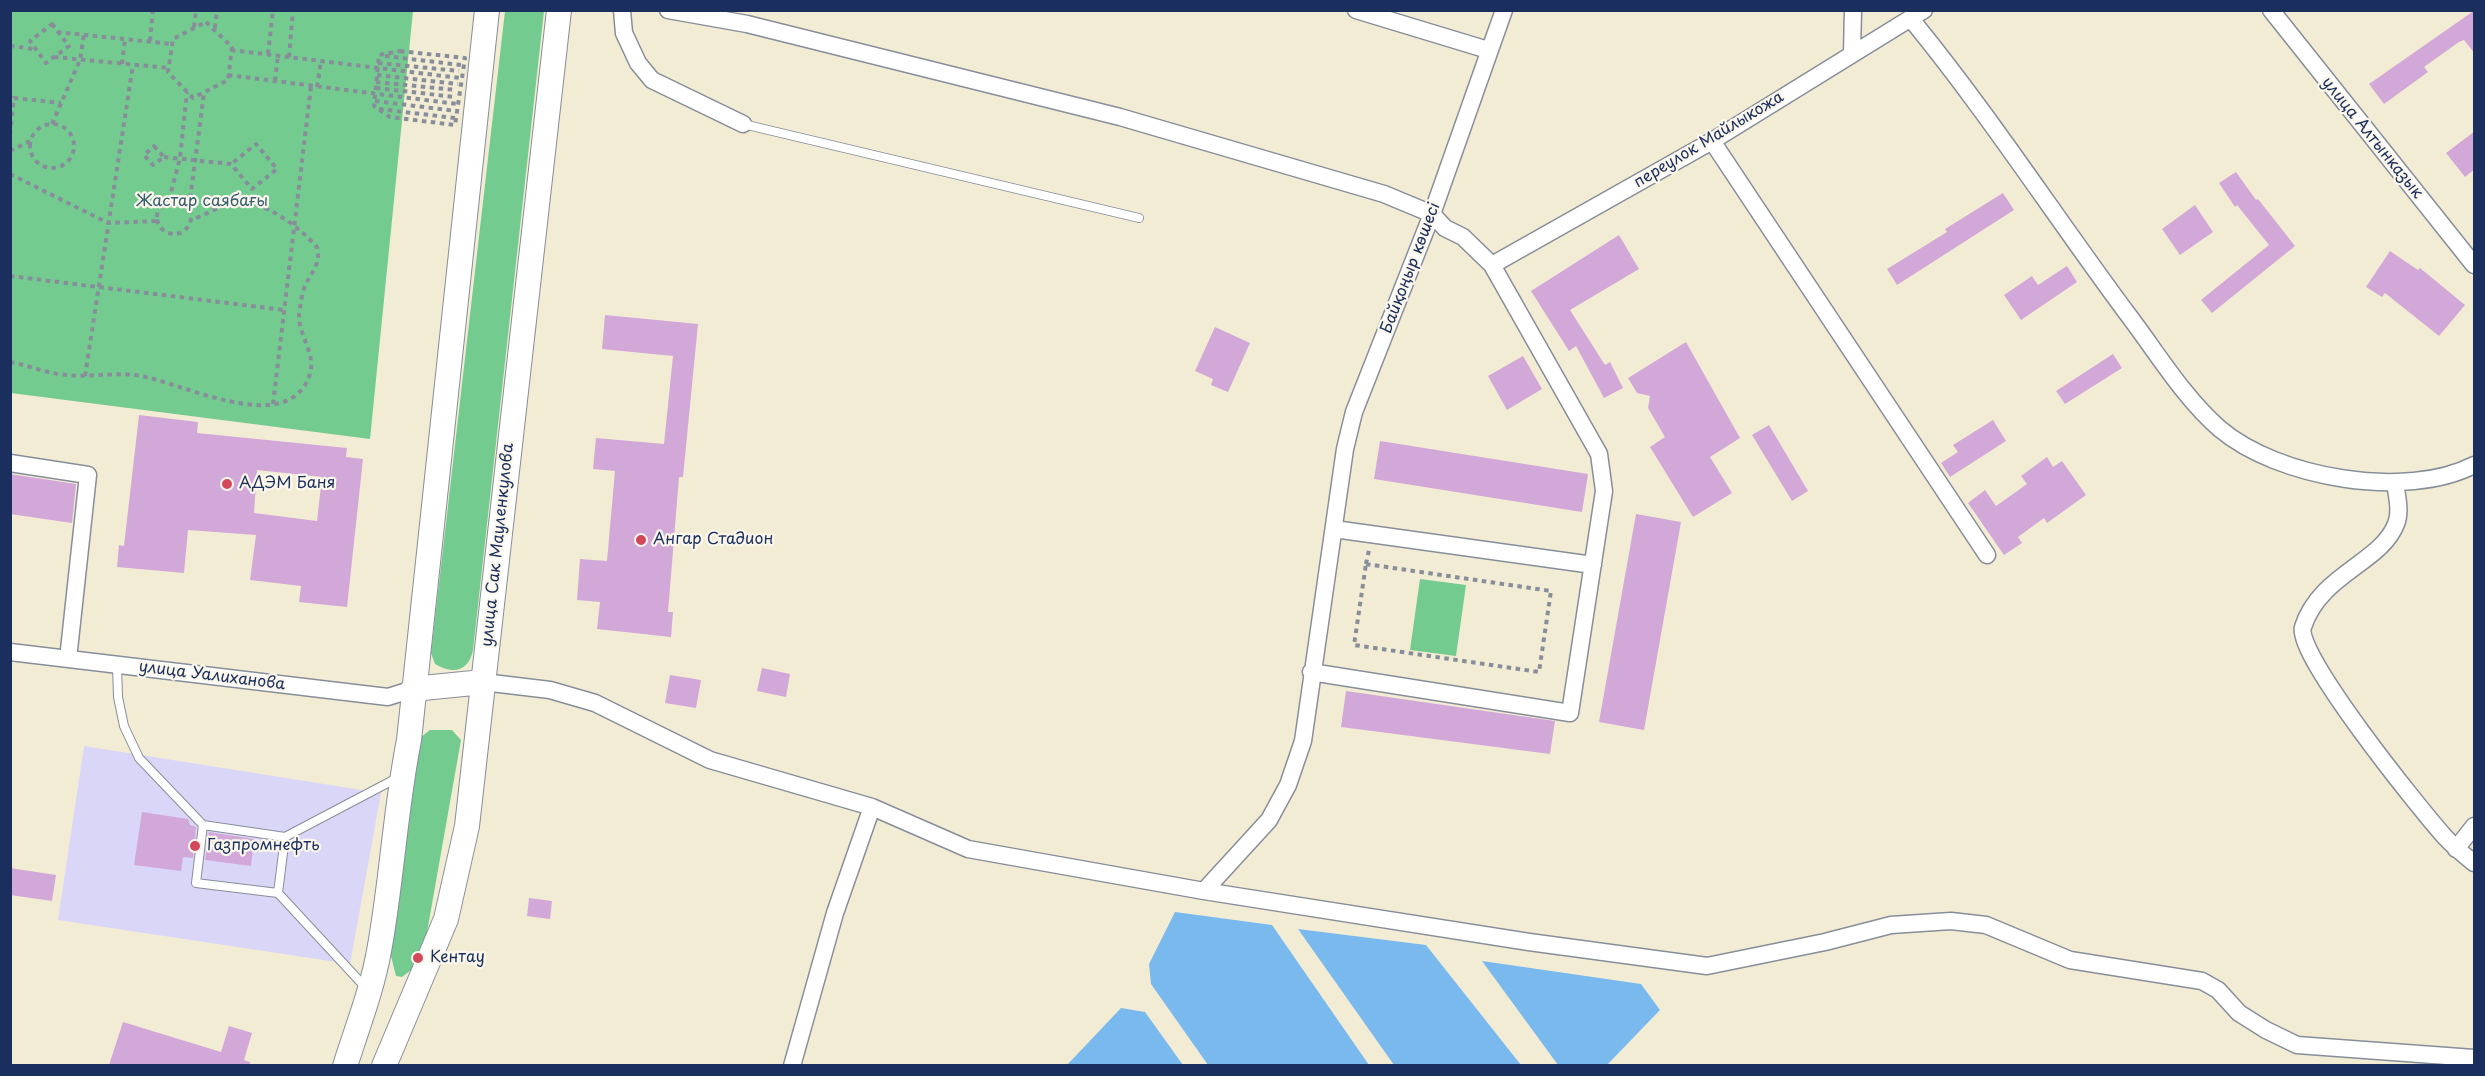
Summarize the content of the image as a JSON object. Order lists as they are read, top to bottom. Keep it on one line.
{"streets":{"main road":["улица Сак Мауленкулова"],"street":["улица Алтынказык","переулок Майлыкожа","Байқоңыр көшесі","улица Уалиханова"]},"parks":["Жастар саябағы"],"places":["АДЭМ Баня","Ангар Стадион","Газпромнефть","Кентау"]}
